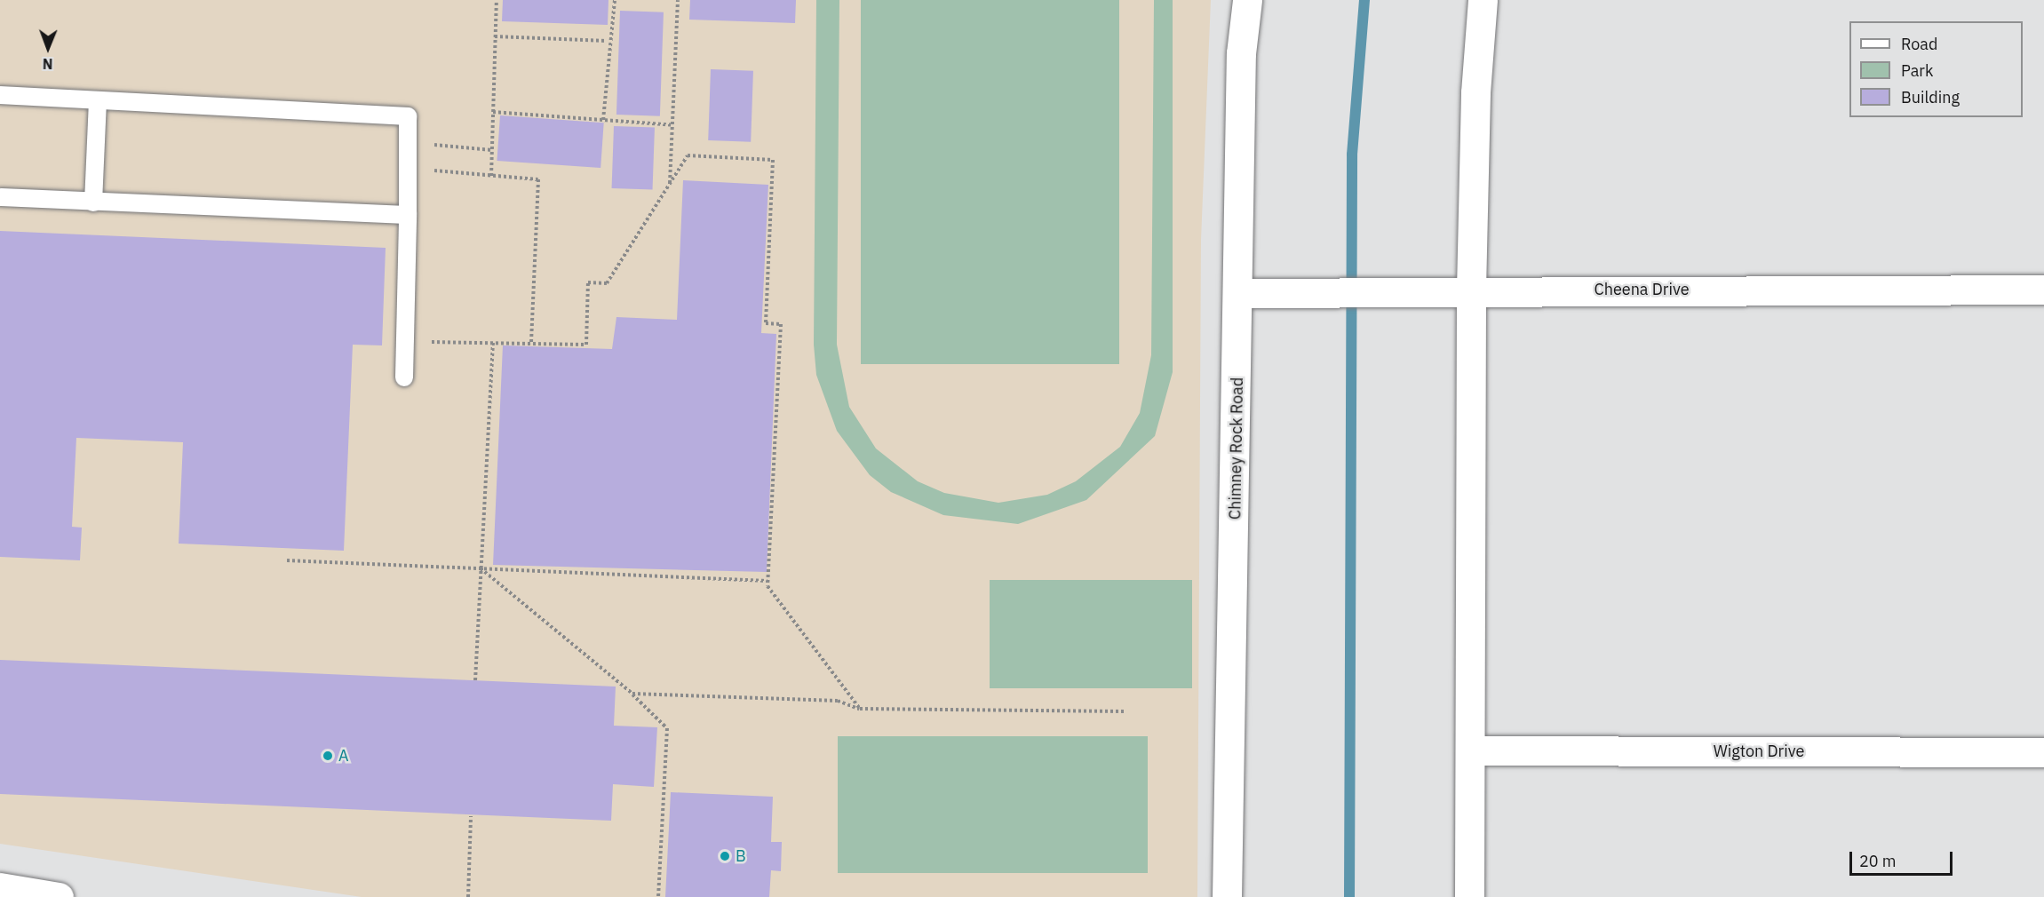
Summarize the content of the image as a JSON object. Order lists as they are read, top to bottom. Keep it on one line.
{"streets":{"main road":["Cheena Drive","Chimney Rock Road","Wigton Drive"]},"crossings":[["Cheena Drive","Chimney Rock Road"]],"places":["A","B"],"legend":["Road","Park","Building"],"scale_bar":"20 m","north":"bottom"}
